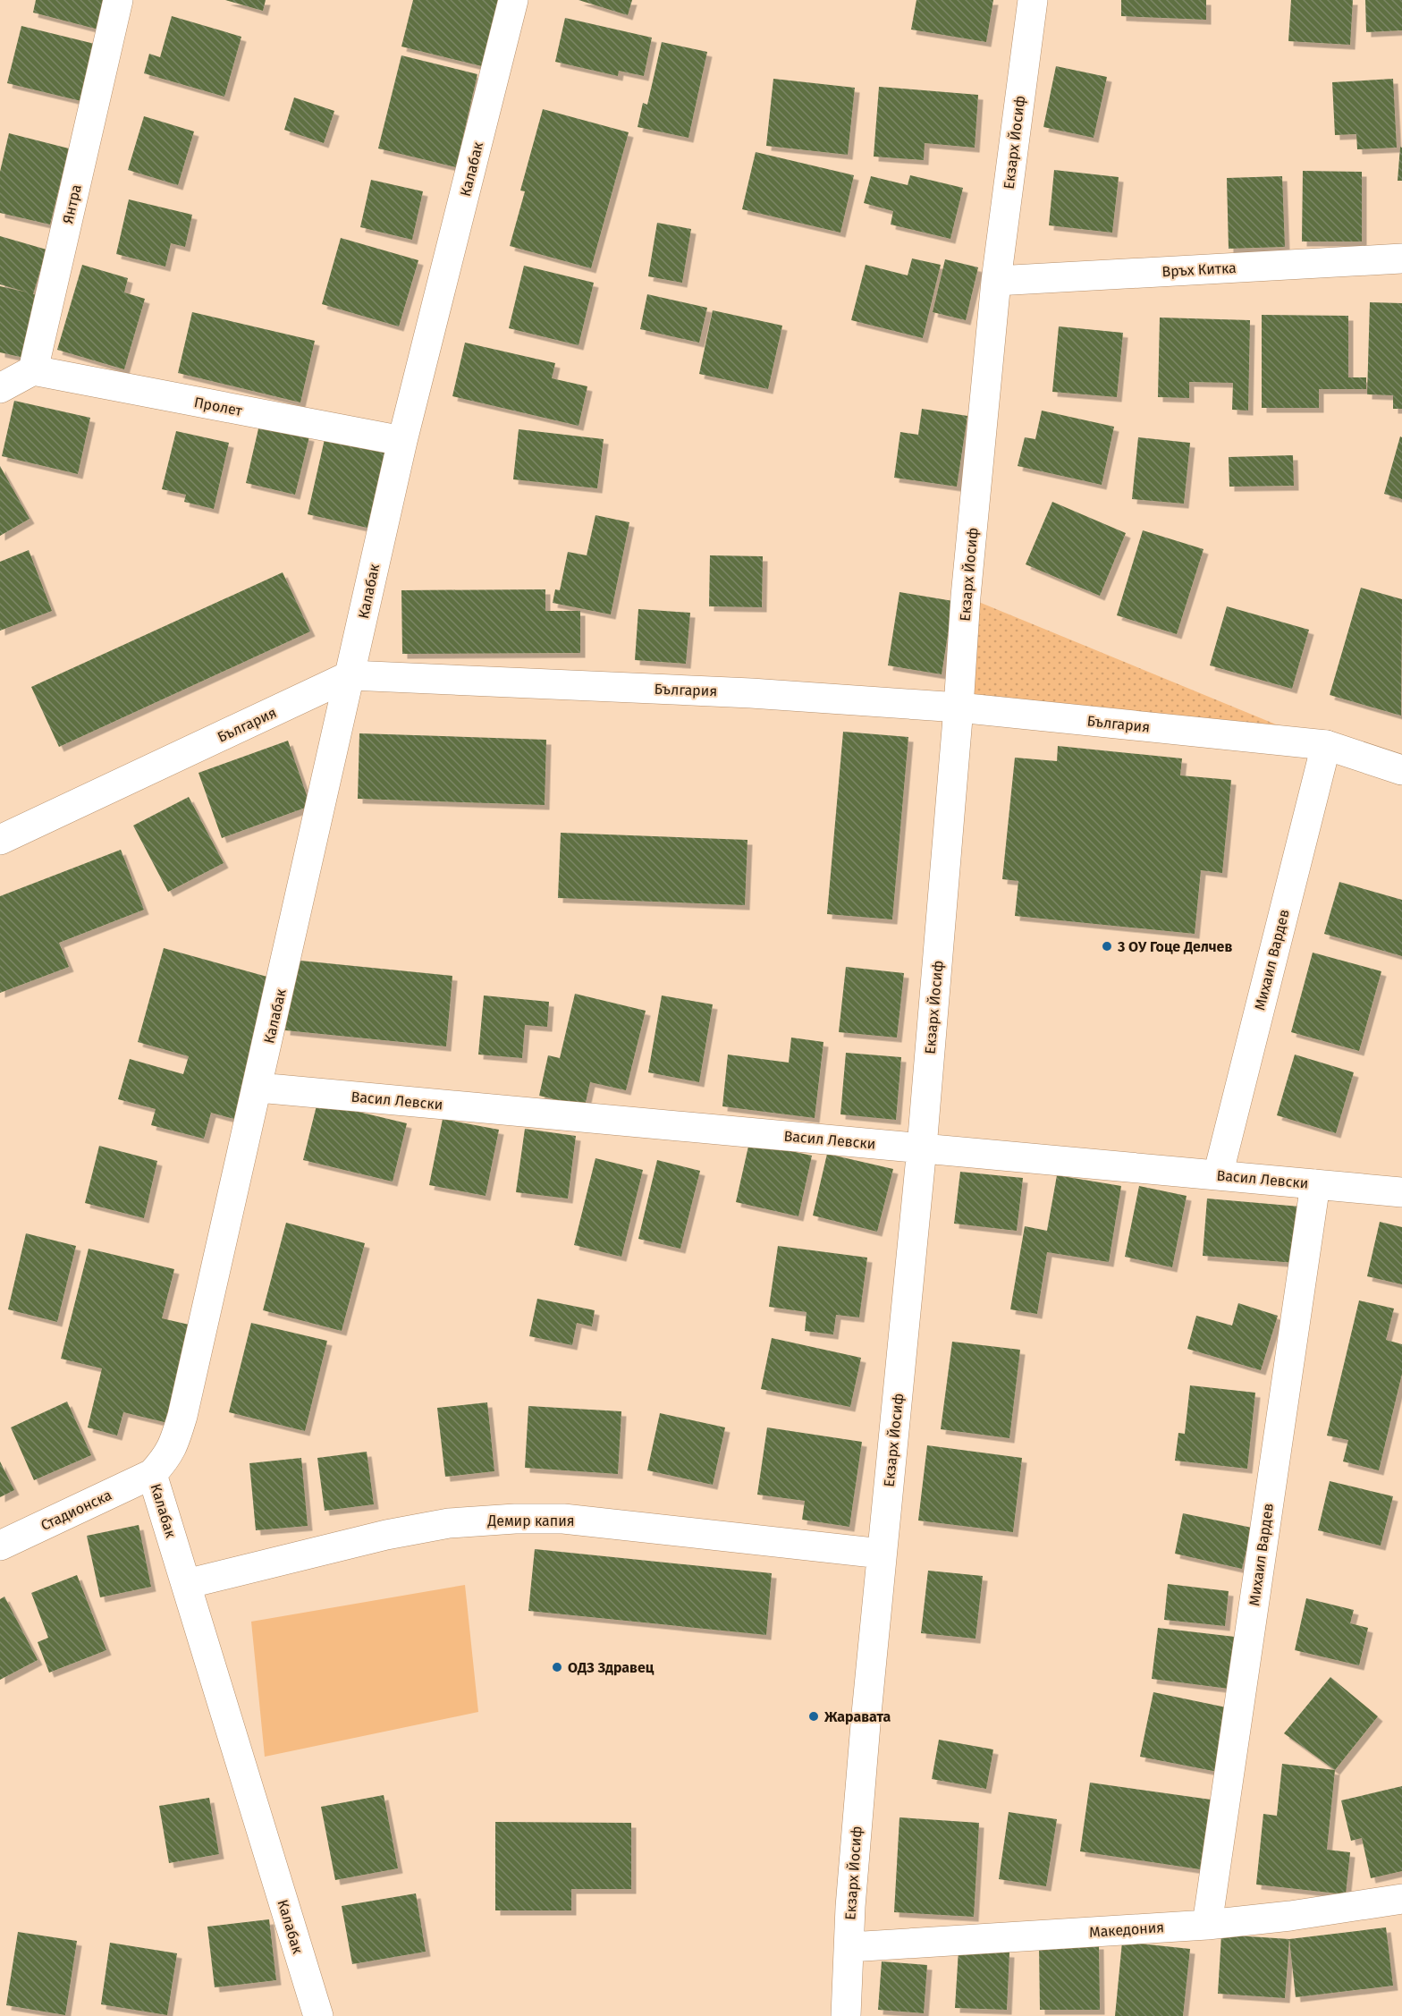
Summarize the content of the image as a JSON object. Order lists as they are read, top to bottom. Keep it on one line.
{"streets":{"street":["Екзарх Йосиф","Калабак","Янтра","Връх Китка","Пролет","България","Михаил Вардев","Васил Левски","Стадионска","Демир капия","Македония"]},"crossings":[["Екзарх Йосиф","Връх Китка"],["Екзарх Йосиф","България"],["Екзарх Йосиф","Васил Левски"],["Екзарх Йосиф","Демир капия"],["Екзарх Йосиф","Македония"],["Калабак","Пролет"],["Калабак","България"],["Калабак","Васил Левски"],["Калабак","Стадионска"],["Калабак","Демир капия"],["Янтра","Пролет"],["България","Михаил Вардев"],["Михаил Вардев","Васил Левски"],["Михаил Вардев","Македония"]],"places":["3 ОУ Гоце Делчев","ОДЗ Здравец","Жаравата"]}
